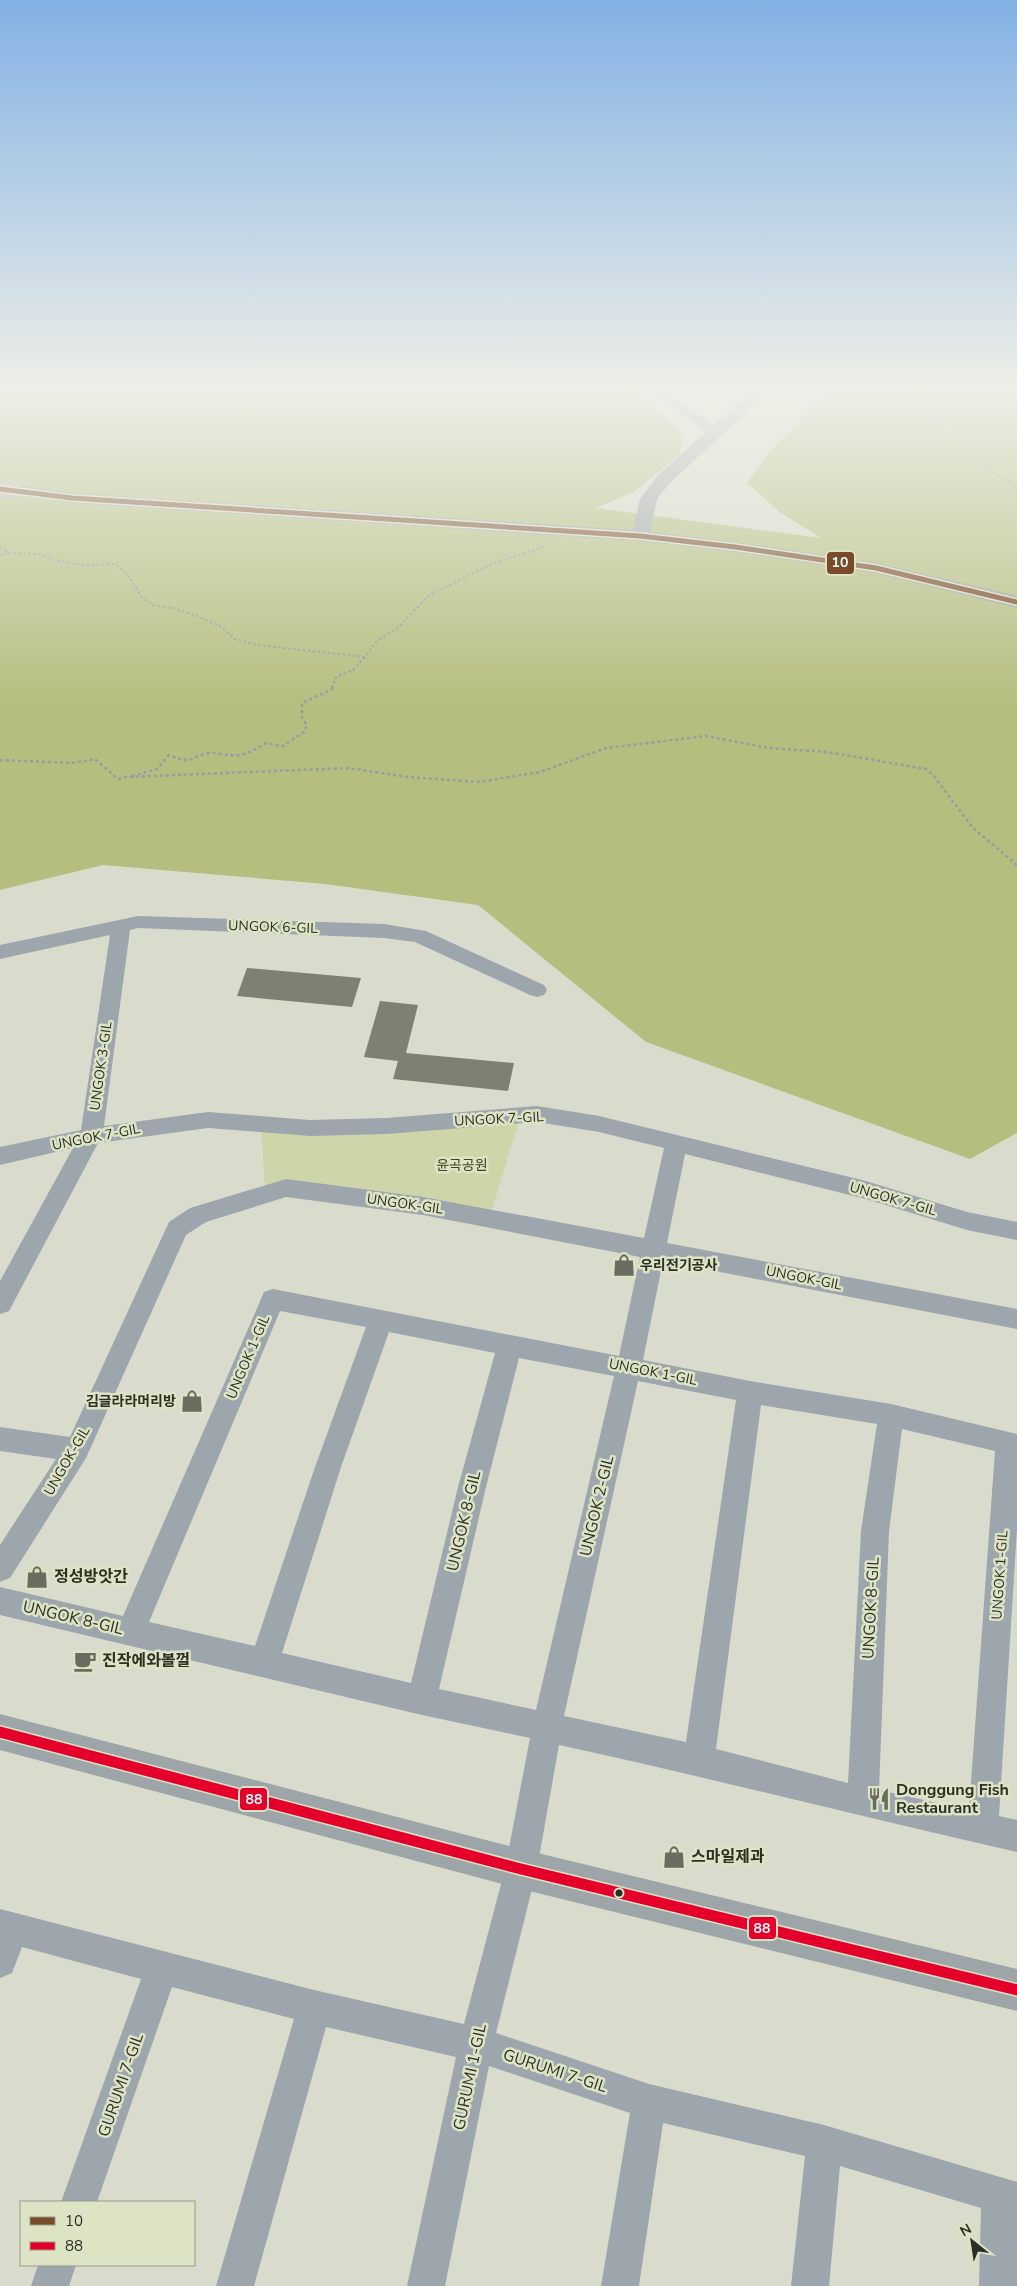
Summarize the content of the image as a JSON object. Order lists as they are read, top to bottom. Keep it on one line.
{"streets":{"street":["UNGOK 6-GIL","UNGOK 3-GIL","UNGOK 7-GIL","UNGOK-GIL","UNGOK 1-GIL","UNGOK 2-GIL","UNGOK 8-GIL","GURUMI 7-GIL","GURUMI 1-GIL"]},"crossings":[["UNGOK 6-GIL","UNGOK 3-GIL"],["UNGOK 3-GIL","UNGOK 7-GIL"],["UNGOK 7-GIL","UNGOK 2-GIL"],["UNGOK-GIL","UNGOK 2-GIL"],["UNGOK 1-GIL","UNGOK 2-GIL"],["UNGOK 1-GIL","UNGOK 8-GIL"],["UNGOK 2-GIL","UNGOK 8-GIL"],["UNGOK 2-GIL","GURUMI 1-GIL"],["GURUMI 7-GIL","GURUMI 1-GIL"]],"parks":["윤곡공원"],"places":{"shop":["우리전기공사","김글라라머리방","정성방앗간","스마일제과"],"cafe":["진작에와볼껄"],"restaurant":["Donggung Fish Restaurant"]},"lines":["transit line 10","transit line 88"],"legend":["10","88"],"north":"top left"}
